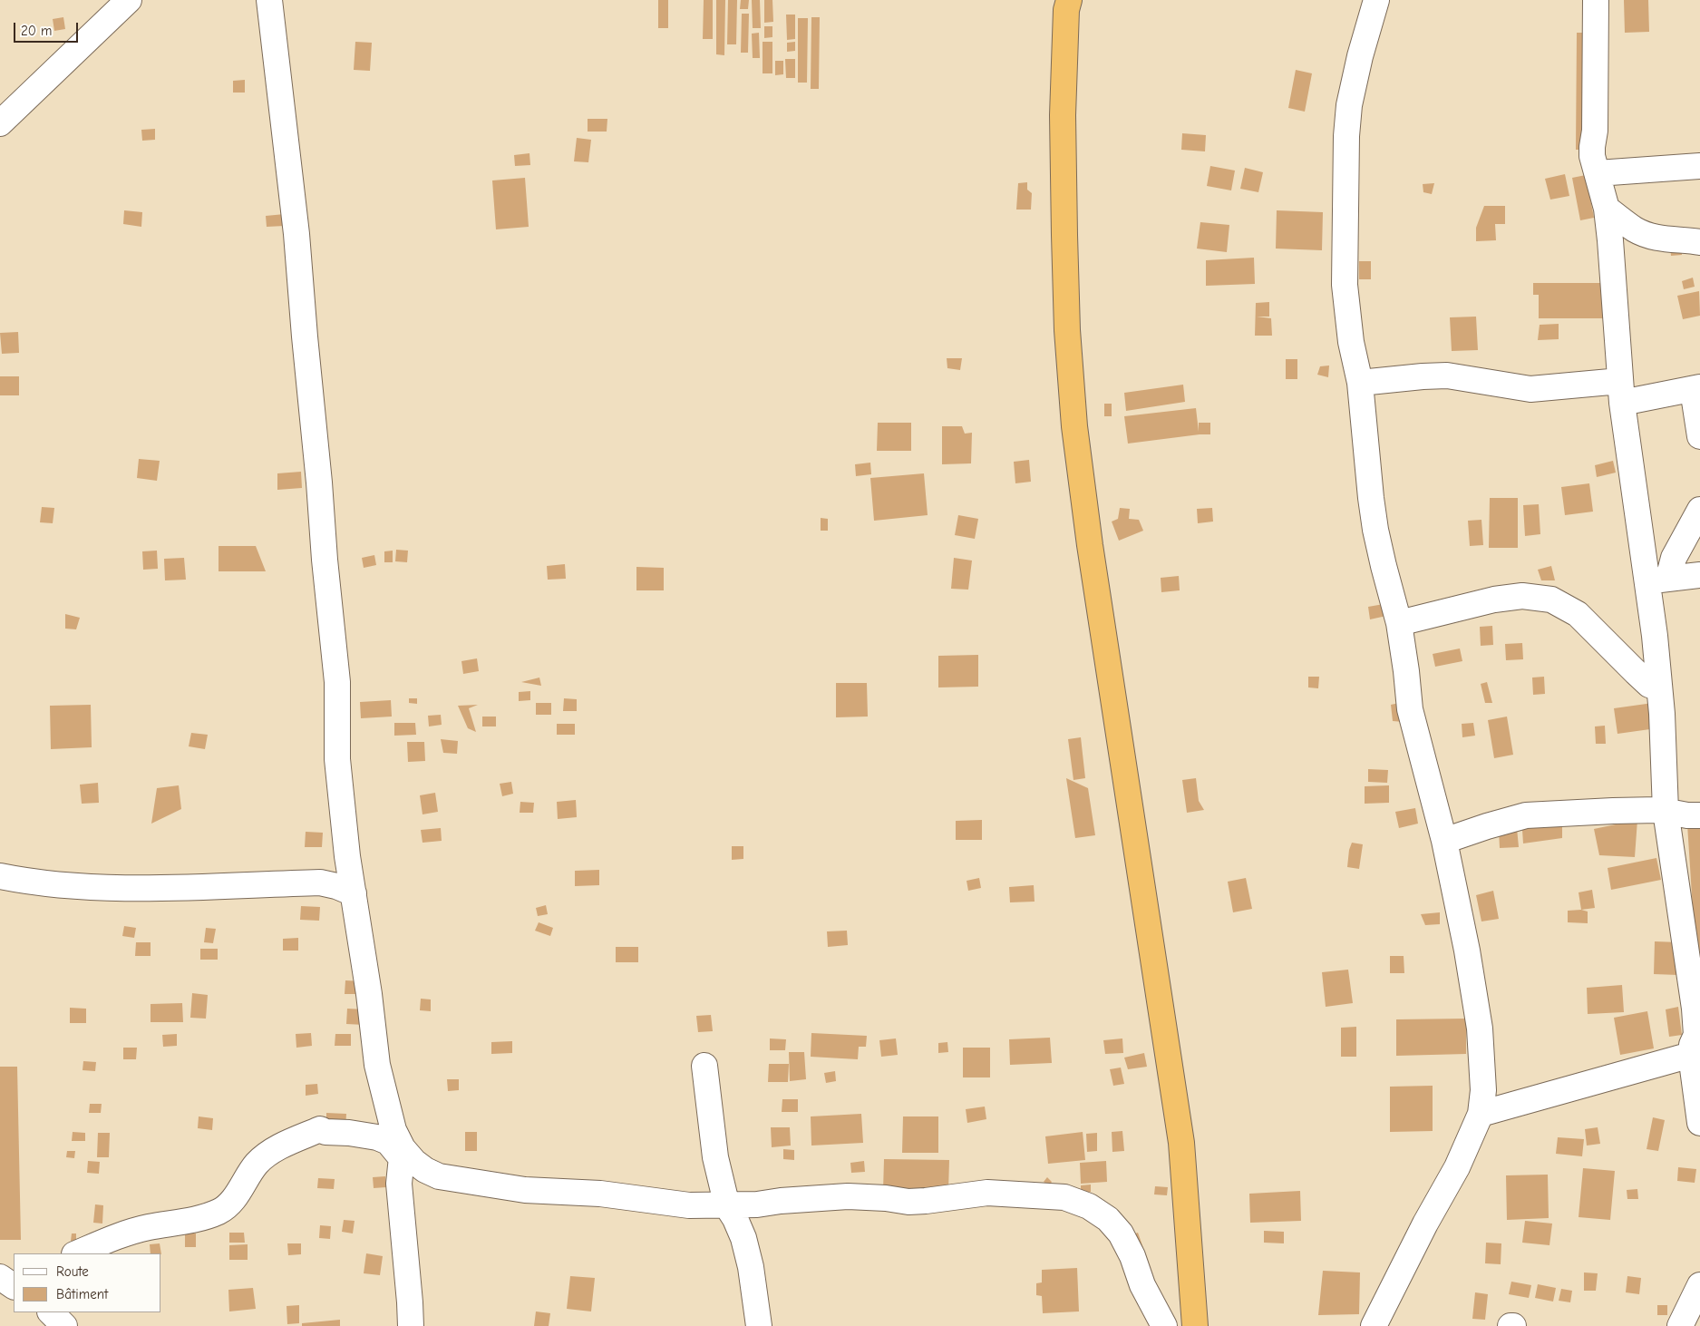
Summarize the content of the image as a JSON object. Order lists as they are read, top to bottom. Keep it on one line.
{"legend":["Route","Bâtiment"],"scale_bar":"20 m"}
